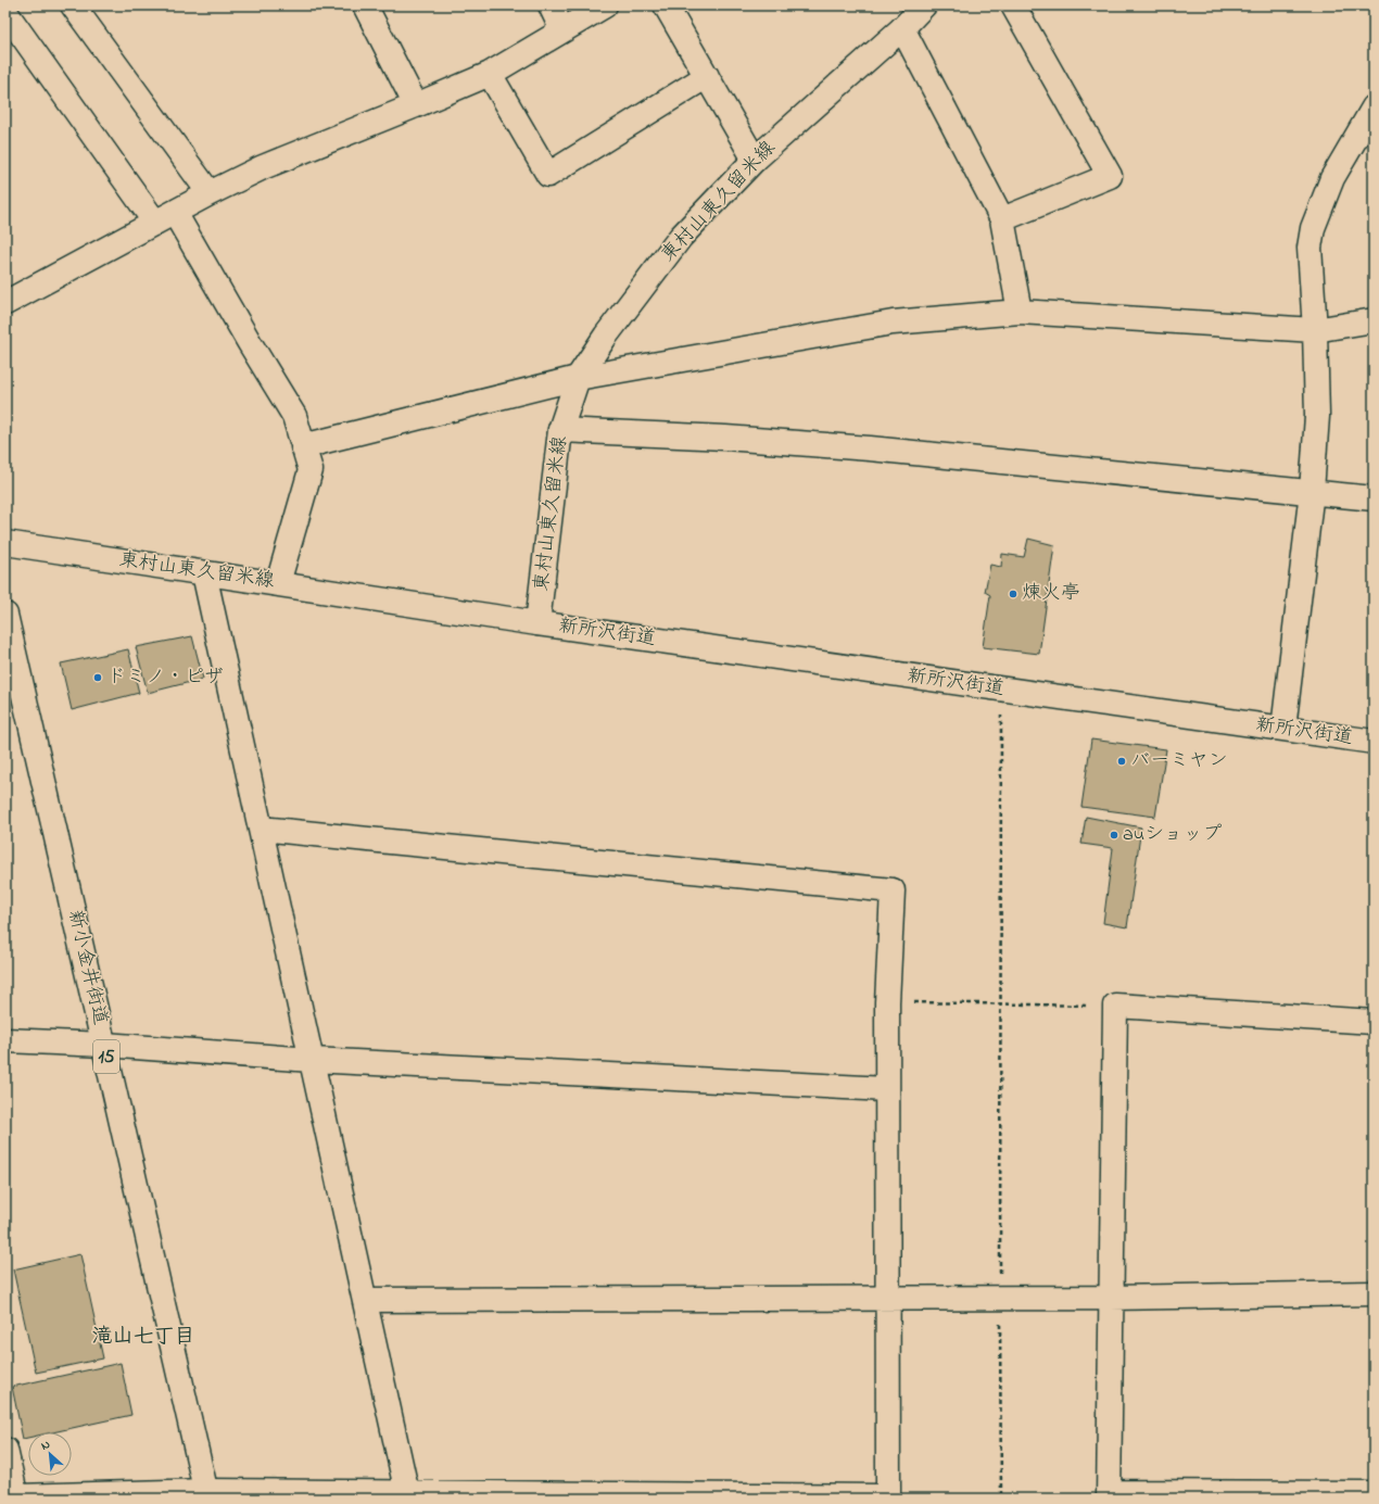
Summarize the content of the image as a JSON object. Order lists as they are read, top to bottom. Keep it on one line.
{"streets":{"street":["東村山東久留米線","新所沢街道","新小金井街道","15"]},"crossings":[["東村山東久留米線","新所沢街道"]],"districts":["滝山七丁目"],"places":["煉火亭","ドミノ・ピザ","バーミヤン","auショップ"],"north":"top left"}
